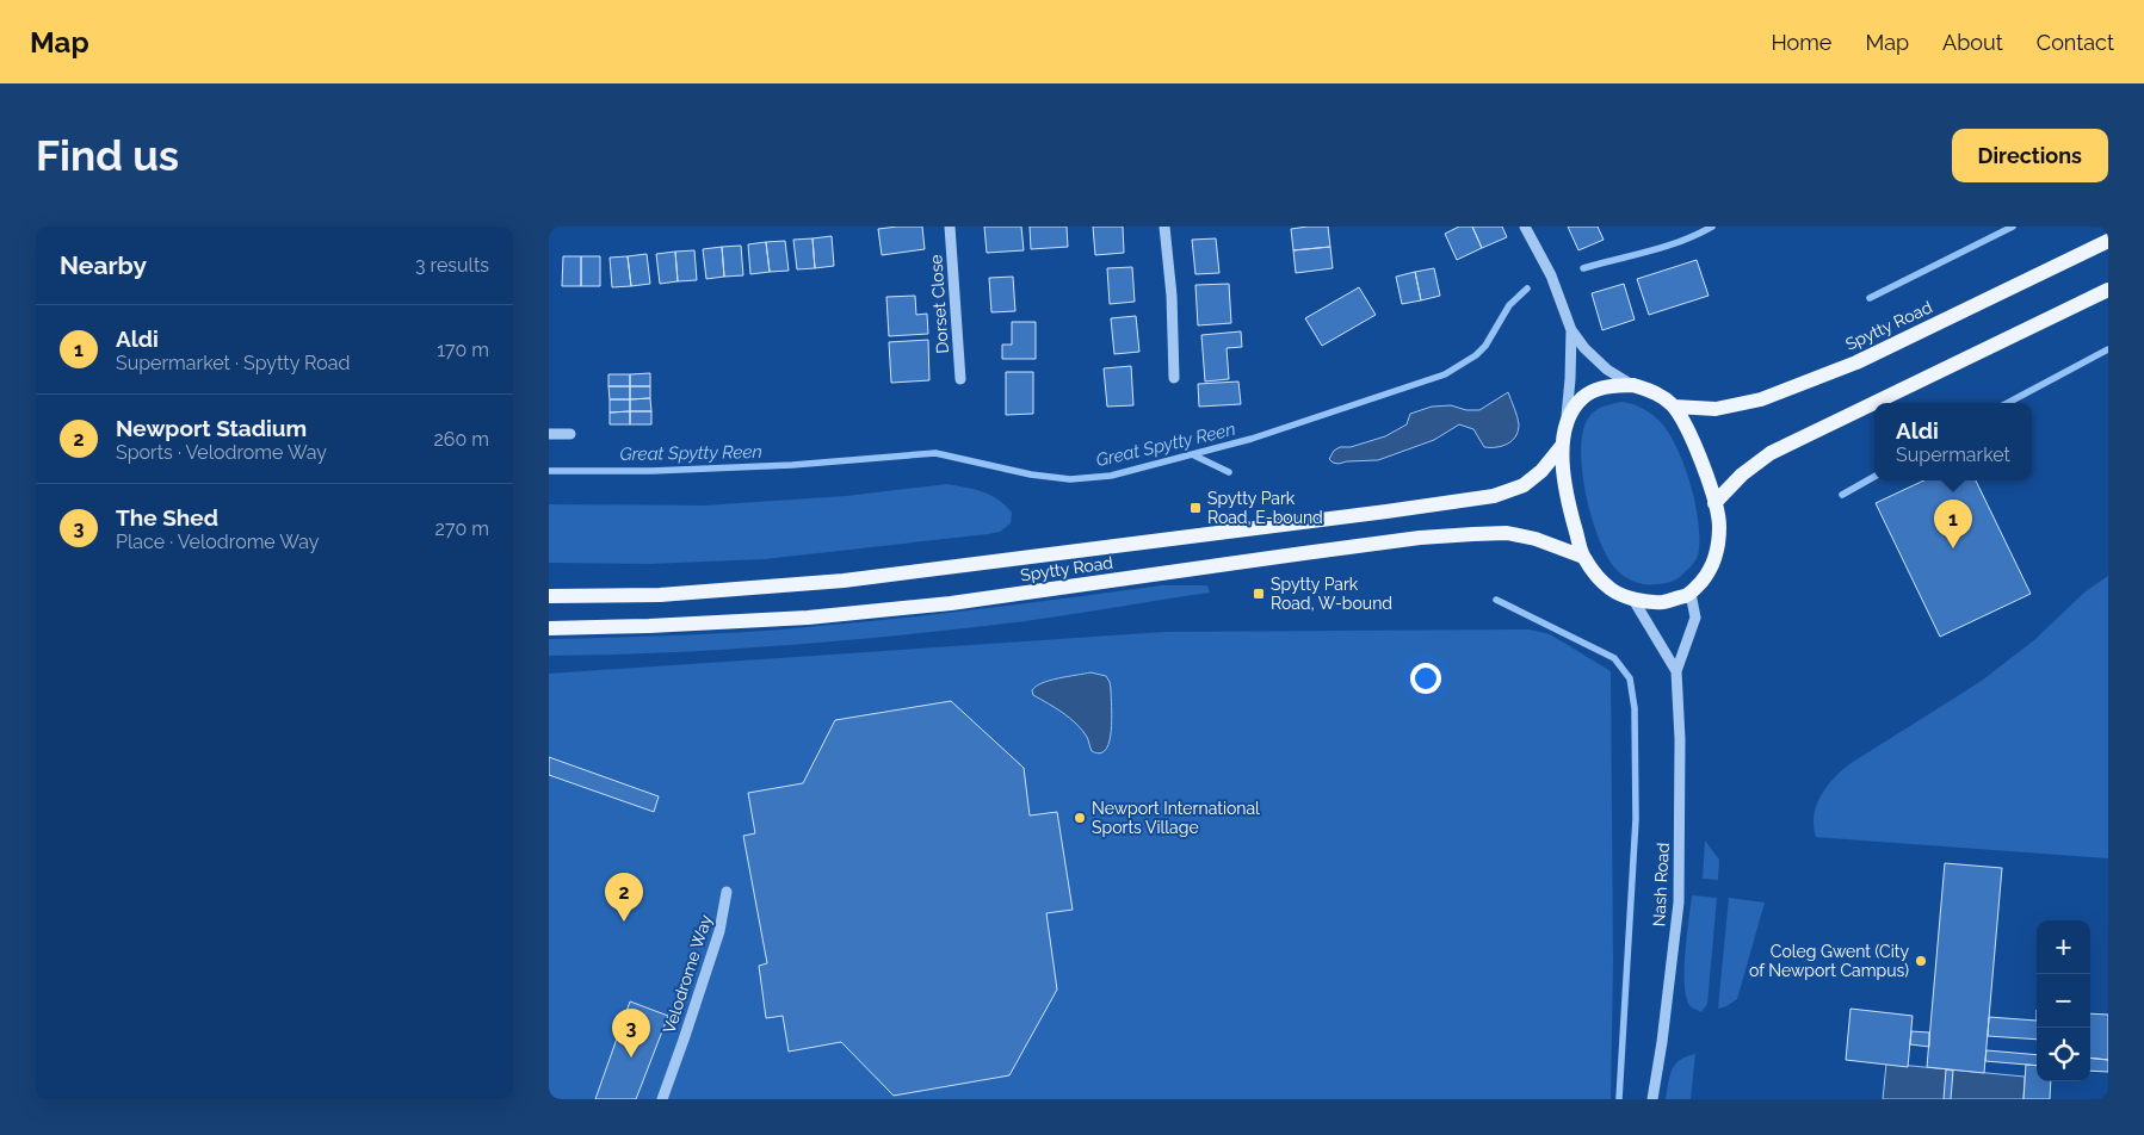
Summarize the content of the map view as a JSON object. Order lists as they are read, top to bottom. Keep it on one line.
{"streets":{"main road":["Spytty Road"],"street":["Dorset Close","Nash Road","Velodrome Way"]},"crossings":[["Spytty Road","Nash Road"]],"water":["Great Spytty Reen"],"places":{"transit":["Spytty Park Road, E-bound","Spytty Park Road, W-bound"],"other":["Newport International Sports Village","Coleg Gwent (City of Newport Campus)"]},"page":{"header":"Map","nav":["Home","Map","About","Contact"],"buttons":"Directions","title":"Find us","heading":["Nearby","3 results"],"list":[{"mark":"1","name":"Aldi","note":"Supermarket · Spytty Road","value":"170 m"},{"mark":"2","name":"Newport Stadium","note":"Sports · Velodrome Way","value":"260 m"},{"mark":"3","name":"The Shed","note":"Place · Velodrome Way","value":"270 m"}],"popup":["Aldi","Supermarket"],"pins":["1","2","3"],"map_buttons":["+","−"]}}
